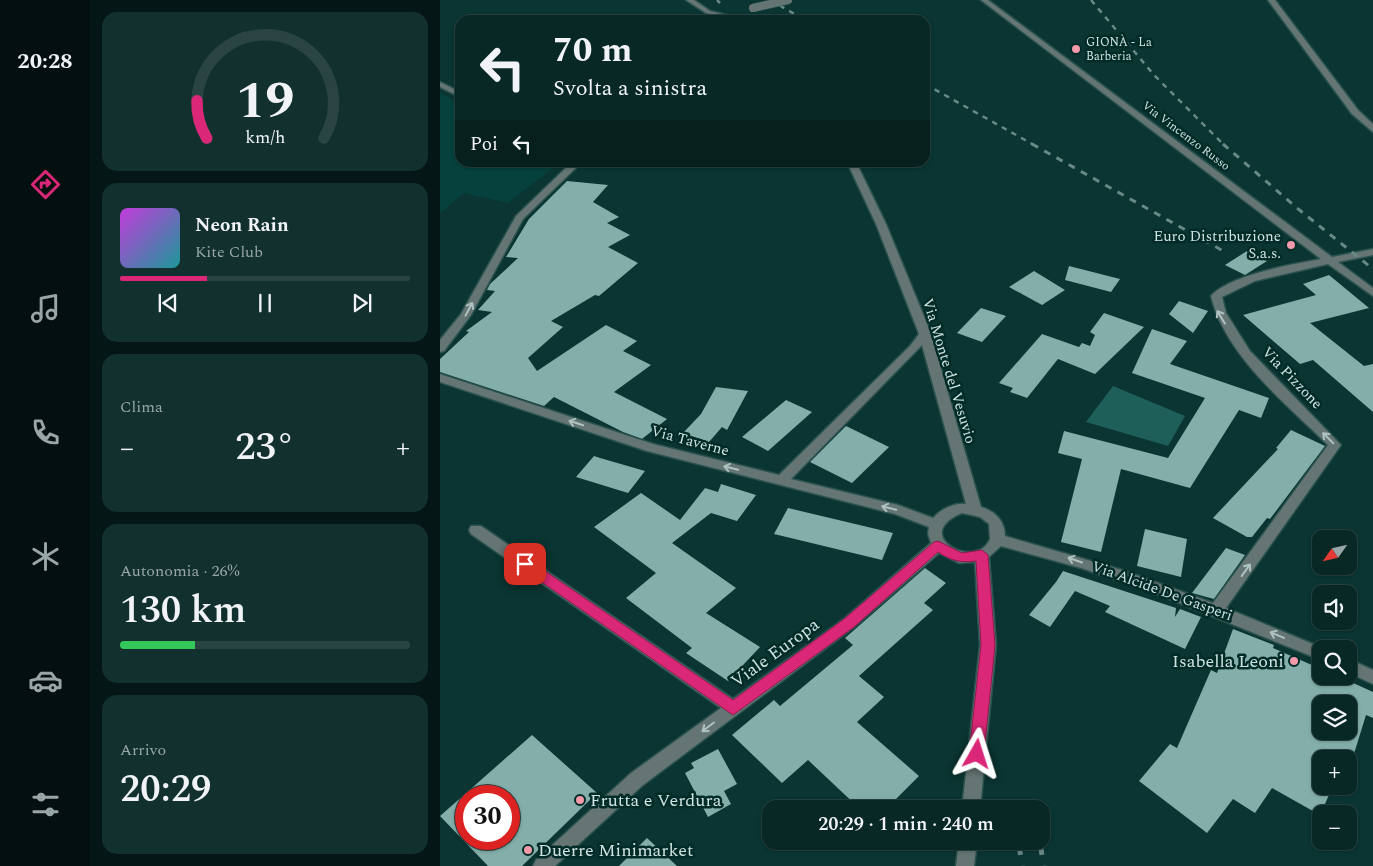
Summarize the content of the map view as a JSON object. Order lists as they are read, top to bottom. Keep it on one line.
{"streets":{"street":["Via Vincenzo Russo","Via Monte del Vesuvio","Via Pizzone","Via Taverne","Via Alcide De Gasperi","Viale Europa"]},"crossings":[["Via Vincenzo Russo","Via Pizzone"],["Via Monte del Vesuvio","Via Taverne"],["Via Monte del Vesuvio","Via Alcide De Gasperi"],["Via Monte del Vesuvio","Viale Europa"],["Via Pizzone","Via Alcide De Gasperi"],["Via Taverne","Via Alcide De Gasperi"],["Via Taverne","Viale Europa"],["Via Alcide De Gasperi","Viale Europa"]],"one_way":["Via Taverne","Via Alcide De Gasperi","Viale Europa"],"places":["GIONÀ - La Barberia","Euro Distribuzione S.a.s.","Isabella Leoni","Frutta e Verdura","Duerre Minimarket"],"north":"bottom left","page":{"tabs":"20:28","turn":["70 m","Svolta a sinistra"],"then":"Poi","song":["Neon Rain","Kite Club"],"tile":["Clima",["Autonomia · 26%","130 km"],["Arrivo","20:29"]],"heat":["−","23°","+"],"map_buttons":["+","−"],"limit":"30","trip":"20:29 · 1 min · 240 m","gauge":["19","km/h"]}}
